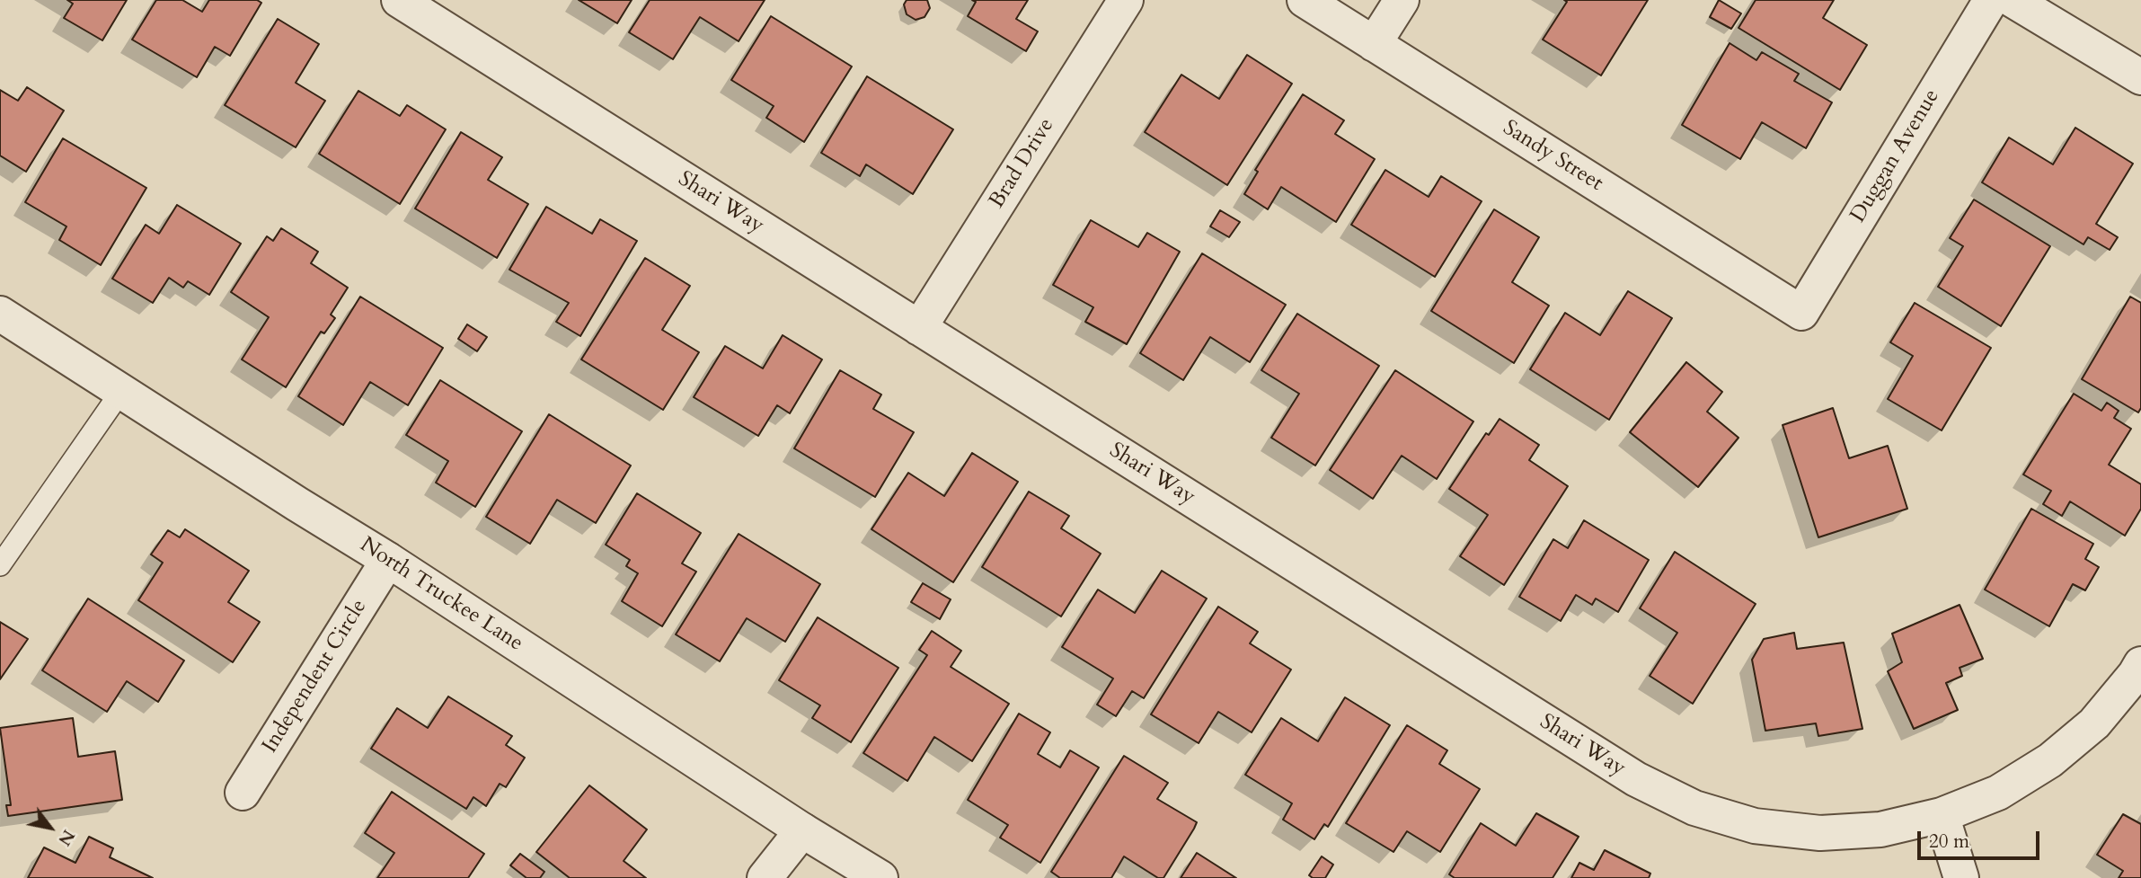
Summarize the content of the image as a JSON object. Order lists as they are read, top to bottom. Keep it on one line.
{"streets":{"street":["Sandy Street","Duggan Avenue","Brad Drive","Shari Way","North Truckee Lane","Independent Circle"]},"crossings":[["Sandy Street","Duggan Avenue"],["Brad Drive","Shari Way"],["North Truckee Lane","Independent Circle"]],"scale_bar":"20 m","north":"bottom right"}
